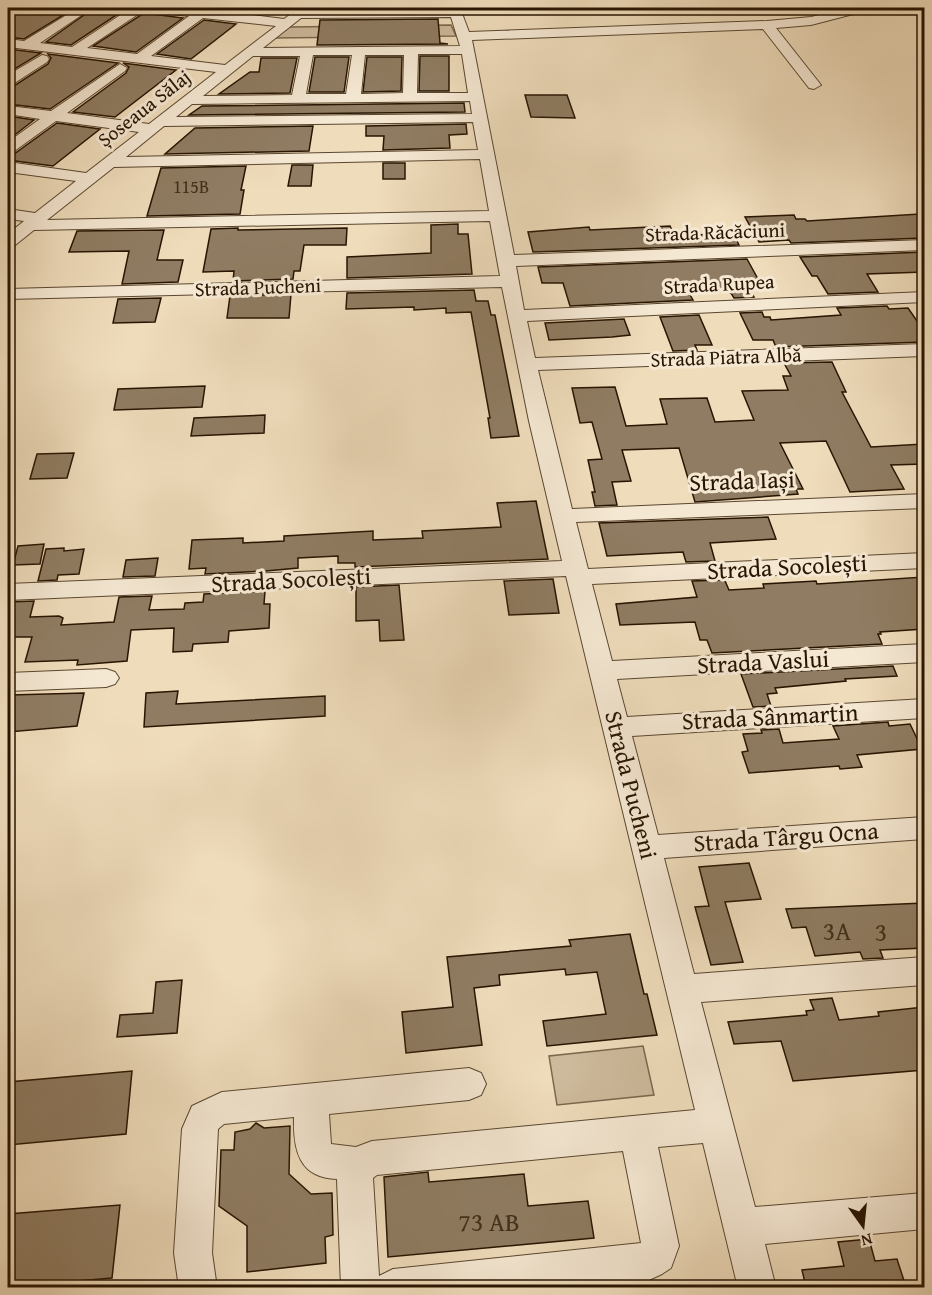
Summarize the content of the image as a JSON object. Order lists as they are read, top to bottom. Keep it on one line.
{"streets":{"street":["Șoseaua Sălaj","Strada Răcăciuni","Strada Rupea","Strada Pucheni","Strada Piatra Albă","Strada Iași","Strada Socolești","Strada Vaslui","Strada Sânmartin","Strada Târgu Ocna"]},"crossings":[["Strada Răcăciuni","Strada Pucheni"],["Strada Rupea","Strada Pucheni"],["Strada Pucheni","Strada Piatra Albă"],["Strada Pucheni","Strada Iași"],["Strada Pucheni","Strada Socolești"],["Strada Pucheni","Strada Vaslui"],["Strada Pucheni","Strada Sânmartin"],["Strada Pucheni","Strada Târgu Ocna"]],"house_numbers":["115B","3A","3","73 AB"],"north":"bottom"}
